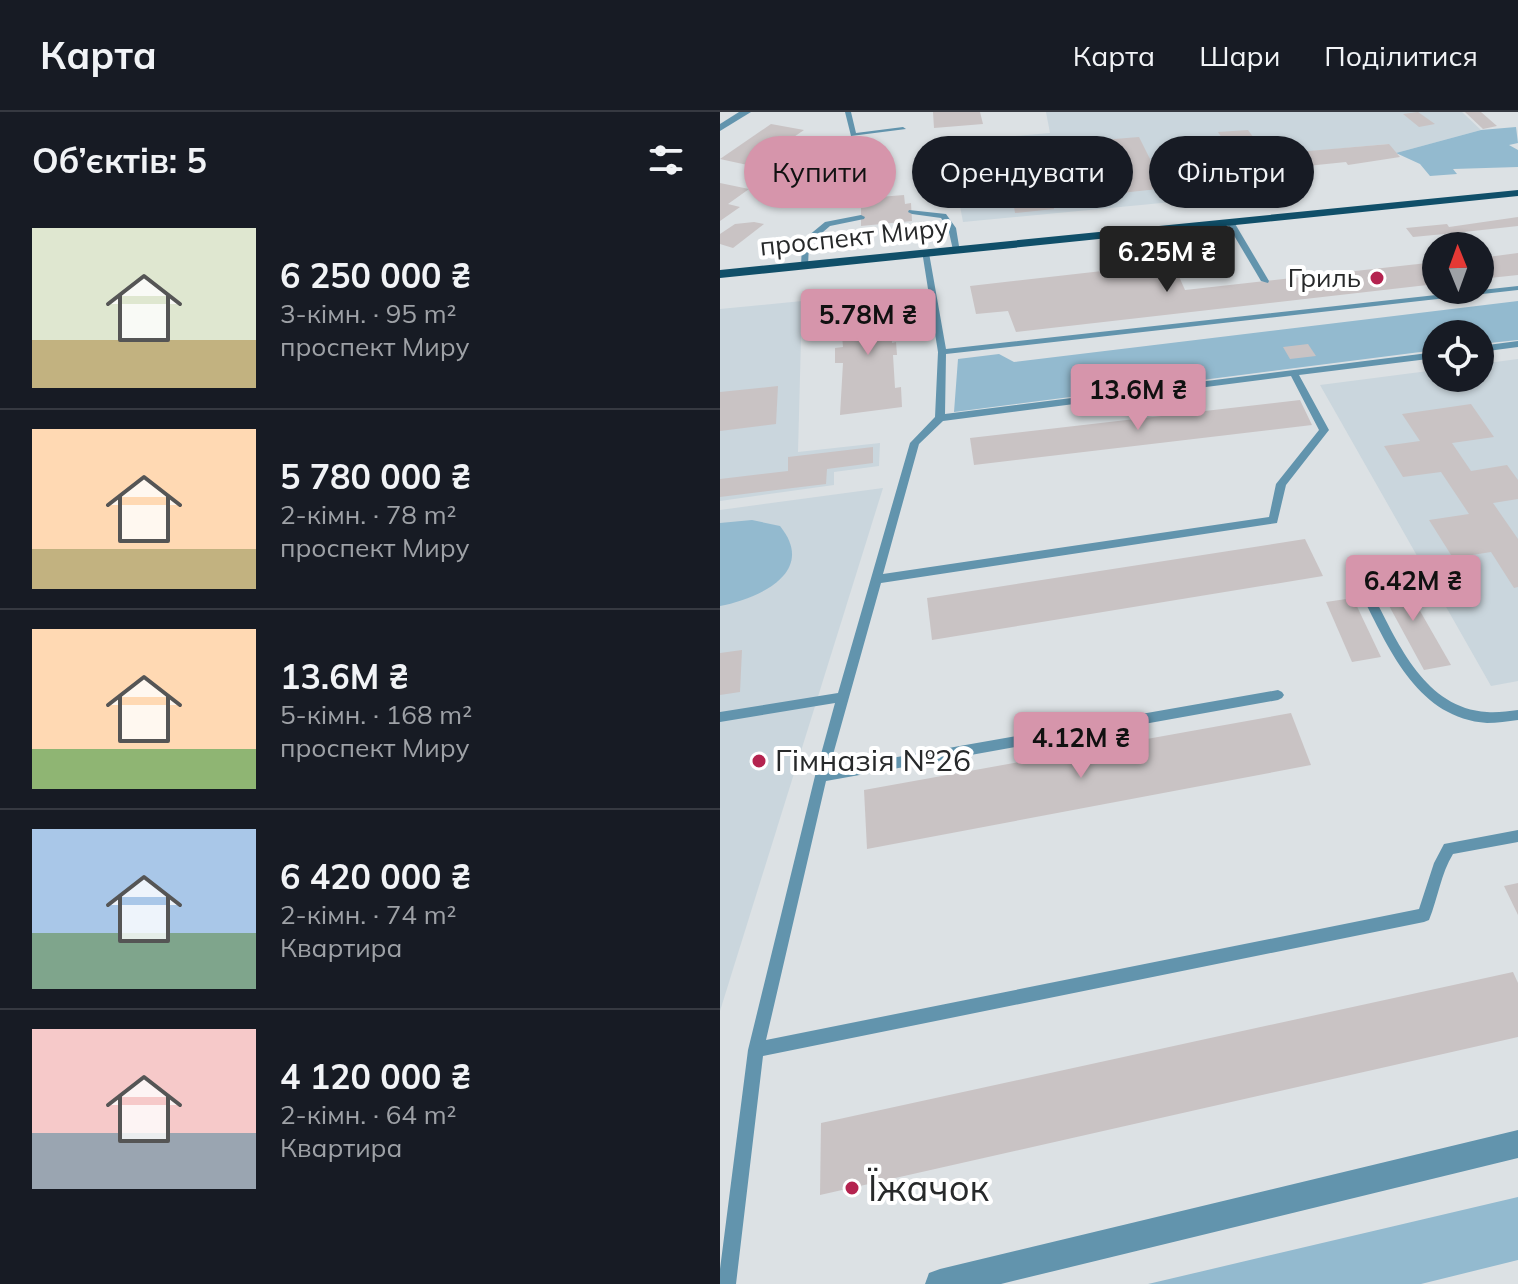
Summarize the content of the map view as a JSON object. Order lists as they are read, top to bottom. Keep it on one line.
{"streets":{"main road":["проспект Миру"]},"places":["Гриль","Гімназія №26","Їжачок"],"north":"top","page":{"header":"Карта","nav":["Карта","Шари","Поділитися"],"heading":"Об’єктів: 5","chip":["Купити","Орендувати","Фільтри"],"list":[{"name":"6 250 000 ₴","note":"3-кімн. · 95 m² · проспект Миру"},{"name":"5 780 000 ₴","note":"2-кімн. · 78 m² · проспект Миру"},{"name":"13.6M ₴","note":"5-кімн. · 168 m² · проспект Миру"},{"name":"6 420 000 ₴","note":"2-кімн. · 74 m² · Квартира"},{"name":"4 120 000 ₴","note":"2-кімн. · 64 m² · Квартира"}],"price":["6.25M ₴","5.78M ₴","13.6M ₴","6.42M ₴","4.12M ₴"]}}
